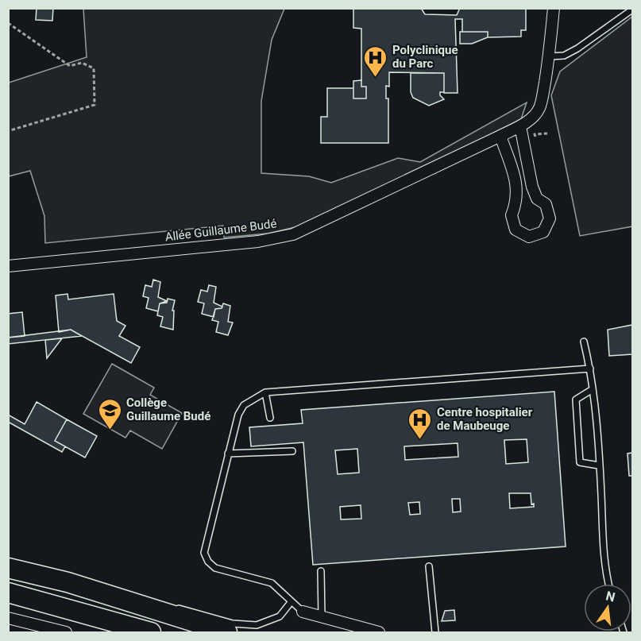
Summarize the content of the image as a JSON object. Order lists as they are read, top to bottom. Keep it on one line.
{"streets":{"street":["Allée Guillaume Budé"]},"places":{"hospital":["Polyclinique du Parc","Centre hospitalier de Maubeuge"],"school or university":["Collège Guillaume Budé"]},"north":"top"}
